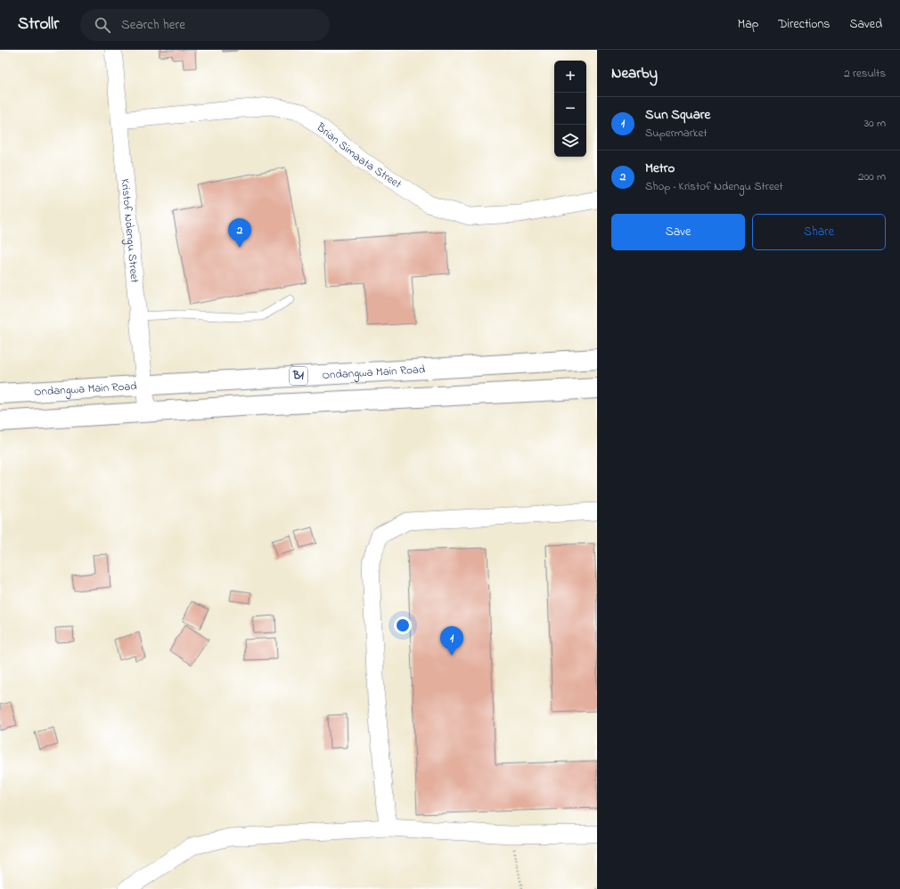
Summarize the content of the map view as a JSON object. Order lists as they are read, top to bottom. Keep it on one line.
{"streets":{"main road":["Ondangwa Main Road","B1"],"street":["Brian Simaata Street","Kristof Ndengu Street"]},"crossings":[["Brian Simaata Street","Kristof Ndengu Street"],["Kristof Ndengu Street","Ondangwa Main Road"]],"page":{"header":"Strollr","search":"Search here","nav":["Map","Directions","Saved"],"heading":["Nearby","2 results"],"map_buttons":["+","−"],"list":[{"mark":"1","name":"Sun Square","note":"Supermarket","value":"30 m"},{"mark":"2","name":"Metro","note":"Shop · Kristof Ndengu Street","value":"200 m"}],"buttons":["Save","Share"],"pins":["2","1"]}}
